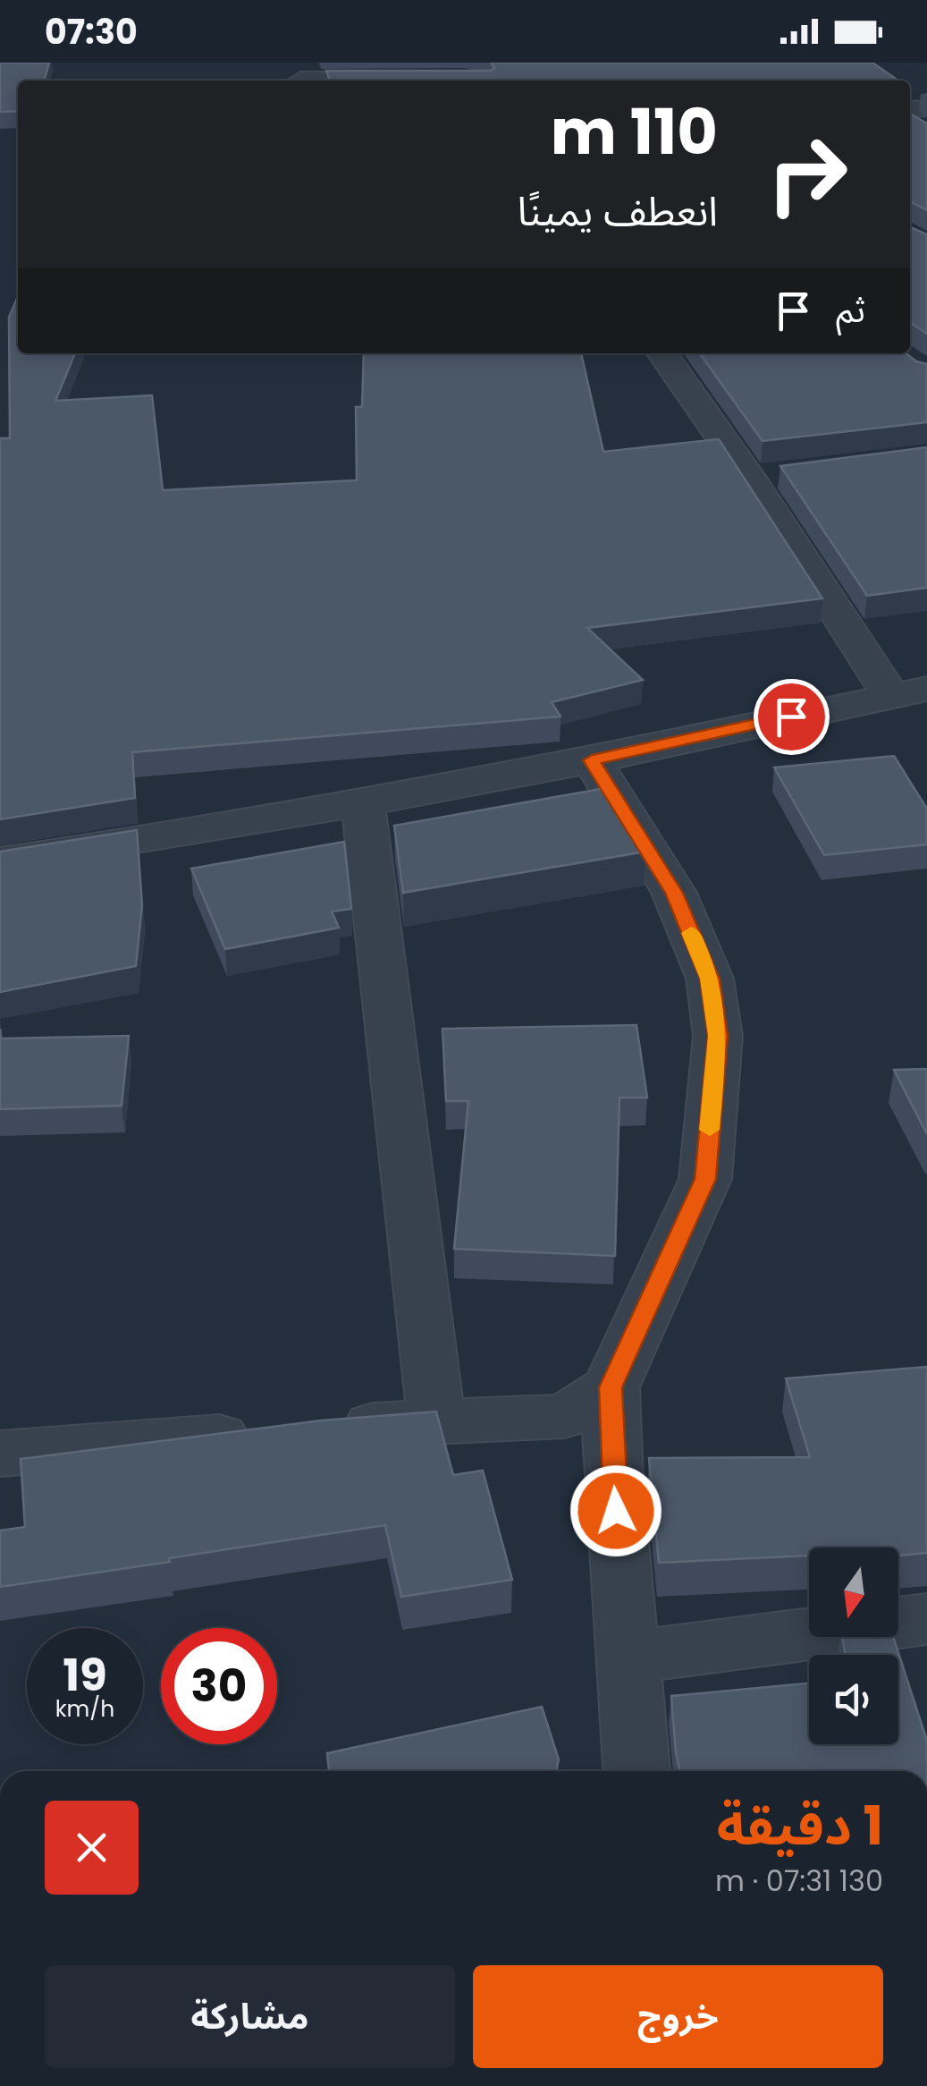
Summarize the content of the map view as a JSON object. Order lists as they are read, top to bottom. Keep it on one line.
{"north":"bottom","page":{"status":"07:30","turn":["110 m","انعطف يمينًا"],"then":"ثم","speed":"19 km/h","limit":"30","heading":["1 دقيقة","130 m · 07:31"],"buttons":["خروج","مشاركة"]}}
